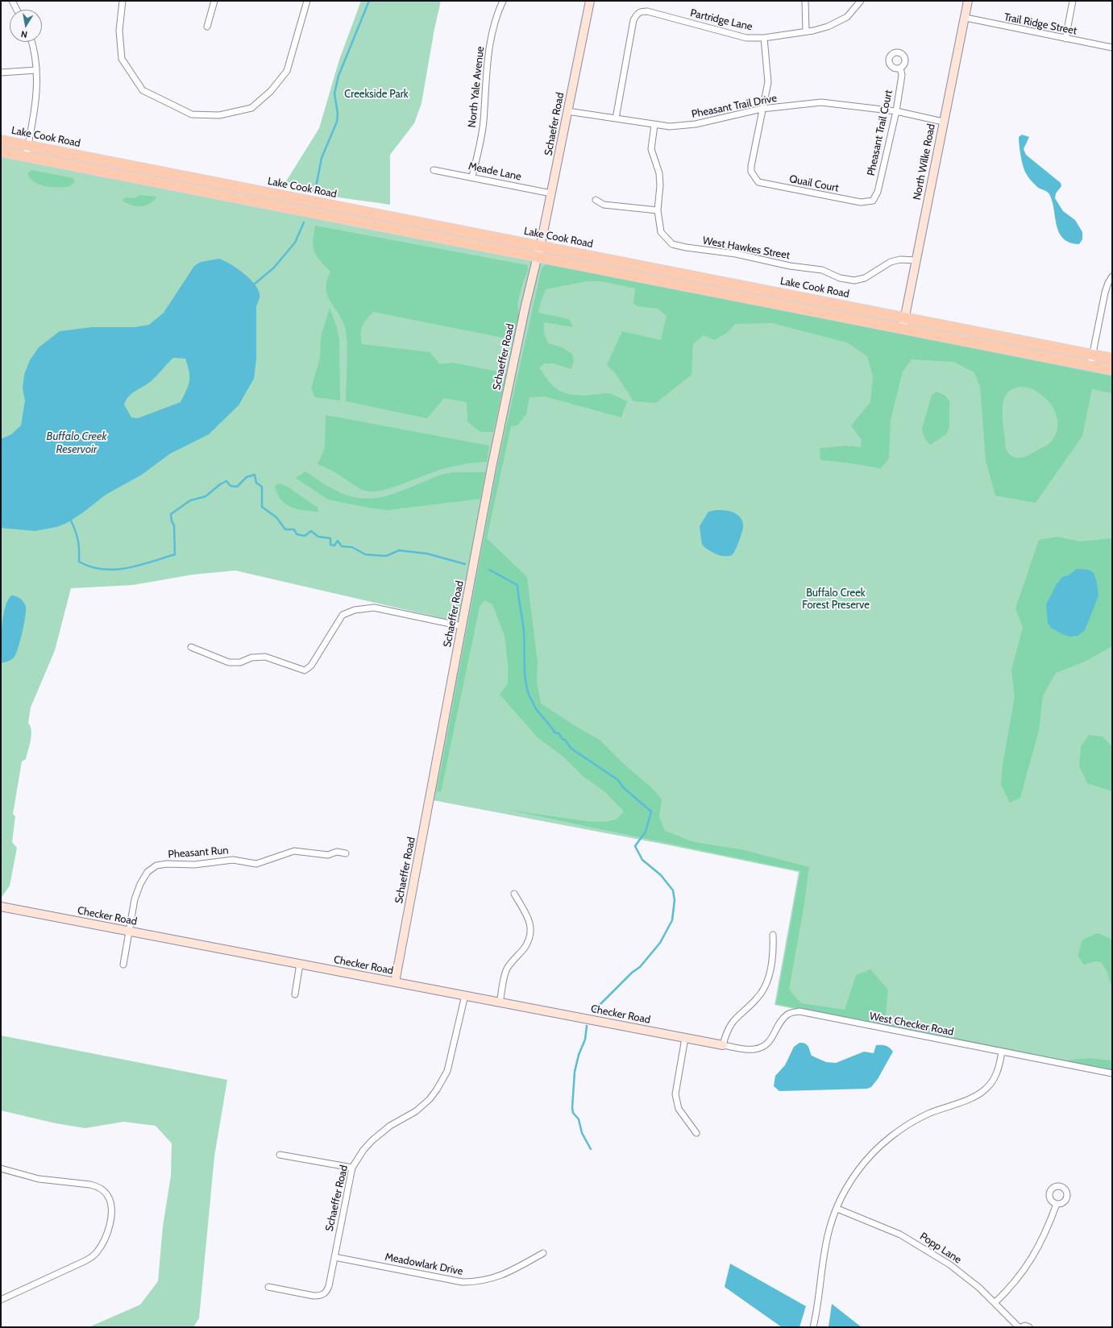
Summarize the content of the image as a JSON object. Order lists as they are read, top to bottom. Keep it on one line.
{"streets":{"main road":["Lake Cook Road"],"street":["Partridge Lane","Trail Ridge Street","North Yale Avenue","Pheasant Trail Drive","Schaefer Road","Pheasant Trail Court","North Wilke Road","Meade Lane","Quail Court","West Hawkes Street","Schaeffer Road","Pheasant Run","Checker Road","West Checker Road","Popp Lane","Meadowlark Drive"]},"crossings":[["Partridge Lane","Pheasant Trail Drive"],["Trail Ridge Street","North Wilke Road"],["North Yale Avenue","Meade Lane"],["Pheasant Trail Drive","Schaefer Road"],["Pheasant Trail Drive","Pheasant Trail Court"],["Pheasant Trail Drive","North Wilke Road"],["Pheasant Trail Drive","Quail Court"],["Pheasant Trail Drive","West Hawkes Street"],["Schaefer Road","Lake Cook Road"],["Schaefer Road","Meade Lane"],["Schaefer Road","Schaeffer Road"],["Pheasant Trail Court","Quail Court"],["Lake Cook Road","North Wilke Road"],["Lake Cook Road","Schaeffer Road"],["North Wilke Road","West Hawkes Street"],["Schaeffer Road","Checker Road"],["Schaeffer Road","Meadowlark Drive"],["Pheasant Run","Checker Road"],["Checker Road","West Checker Road"]],"water":["Buffalo Creek Reservoir"],"parks":["Creekside Park","Buffalo Creek Forest Preserve"],"north":"bottom"}
